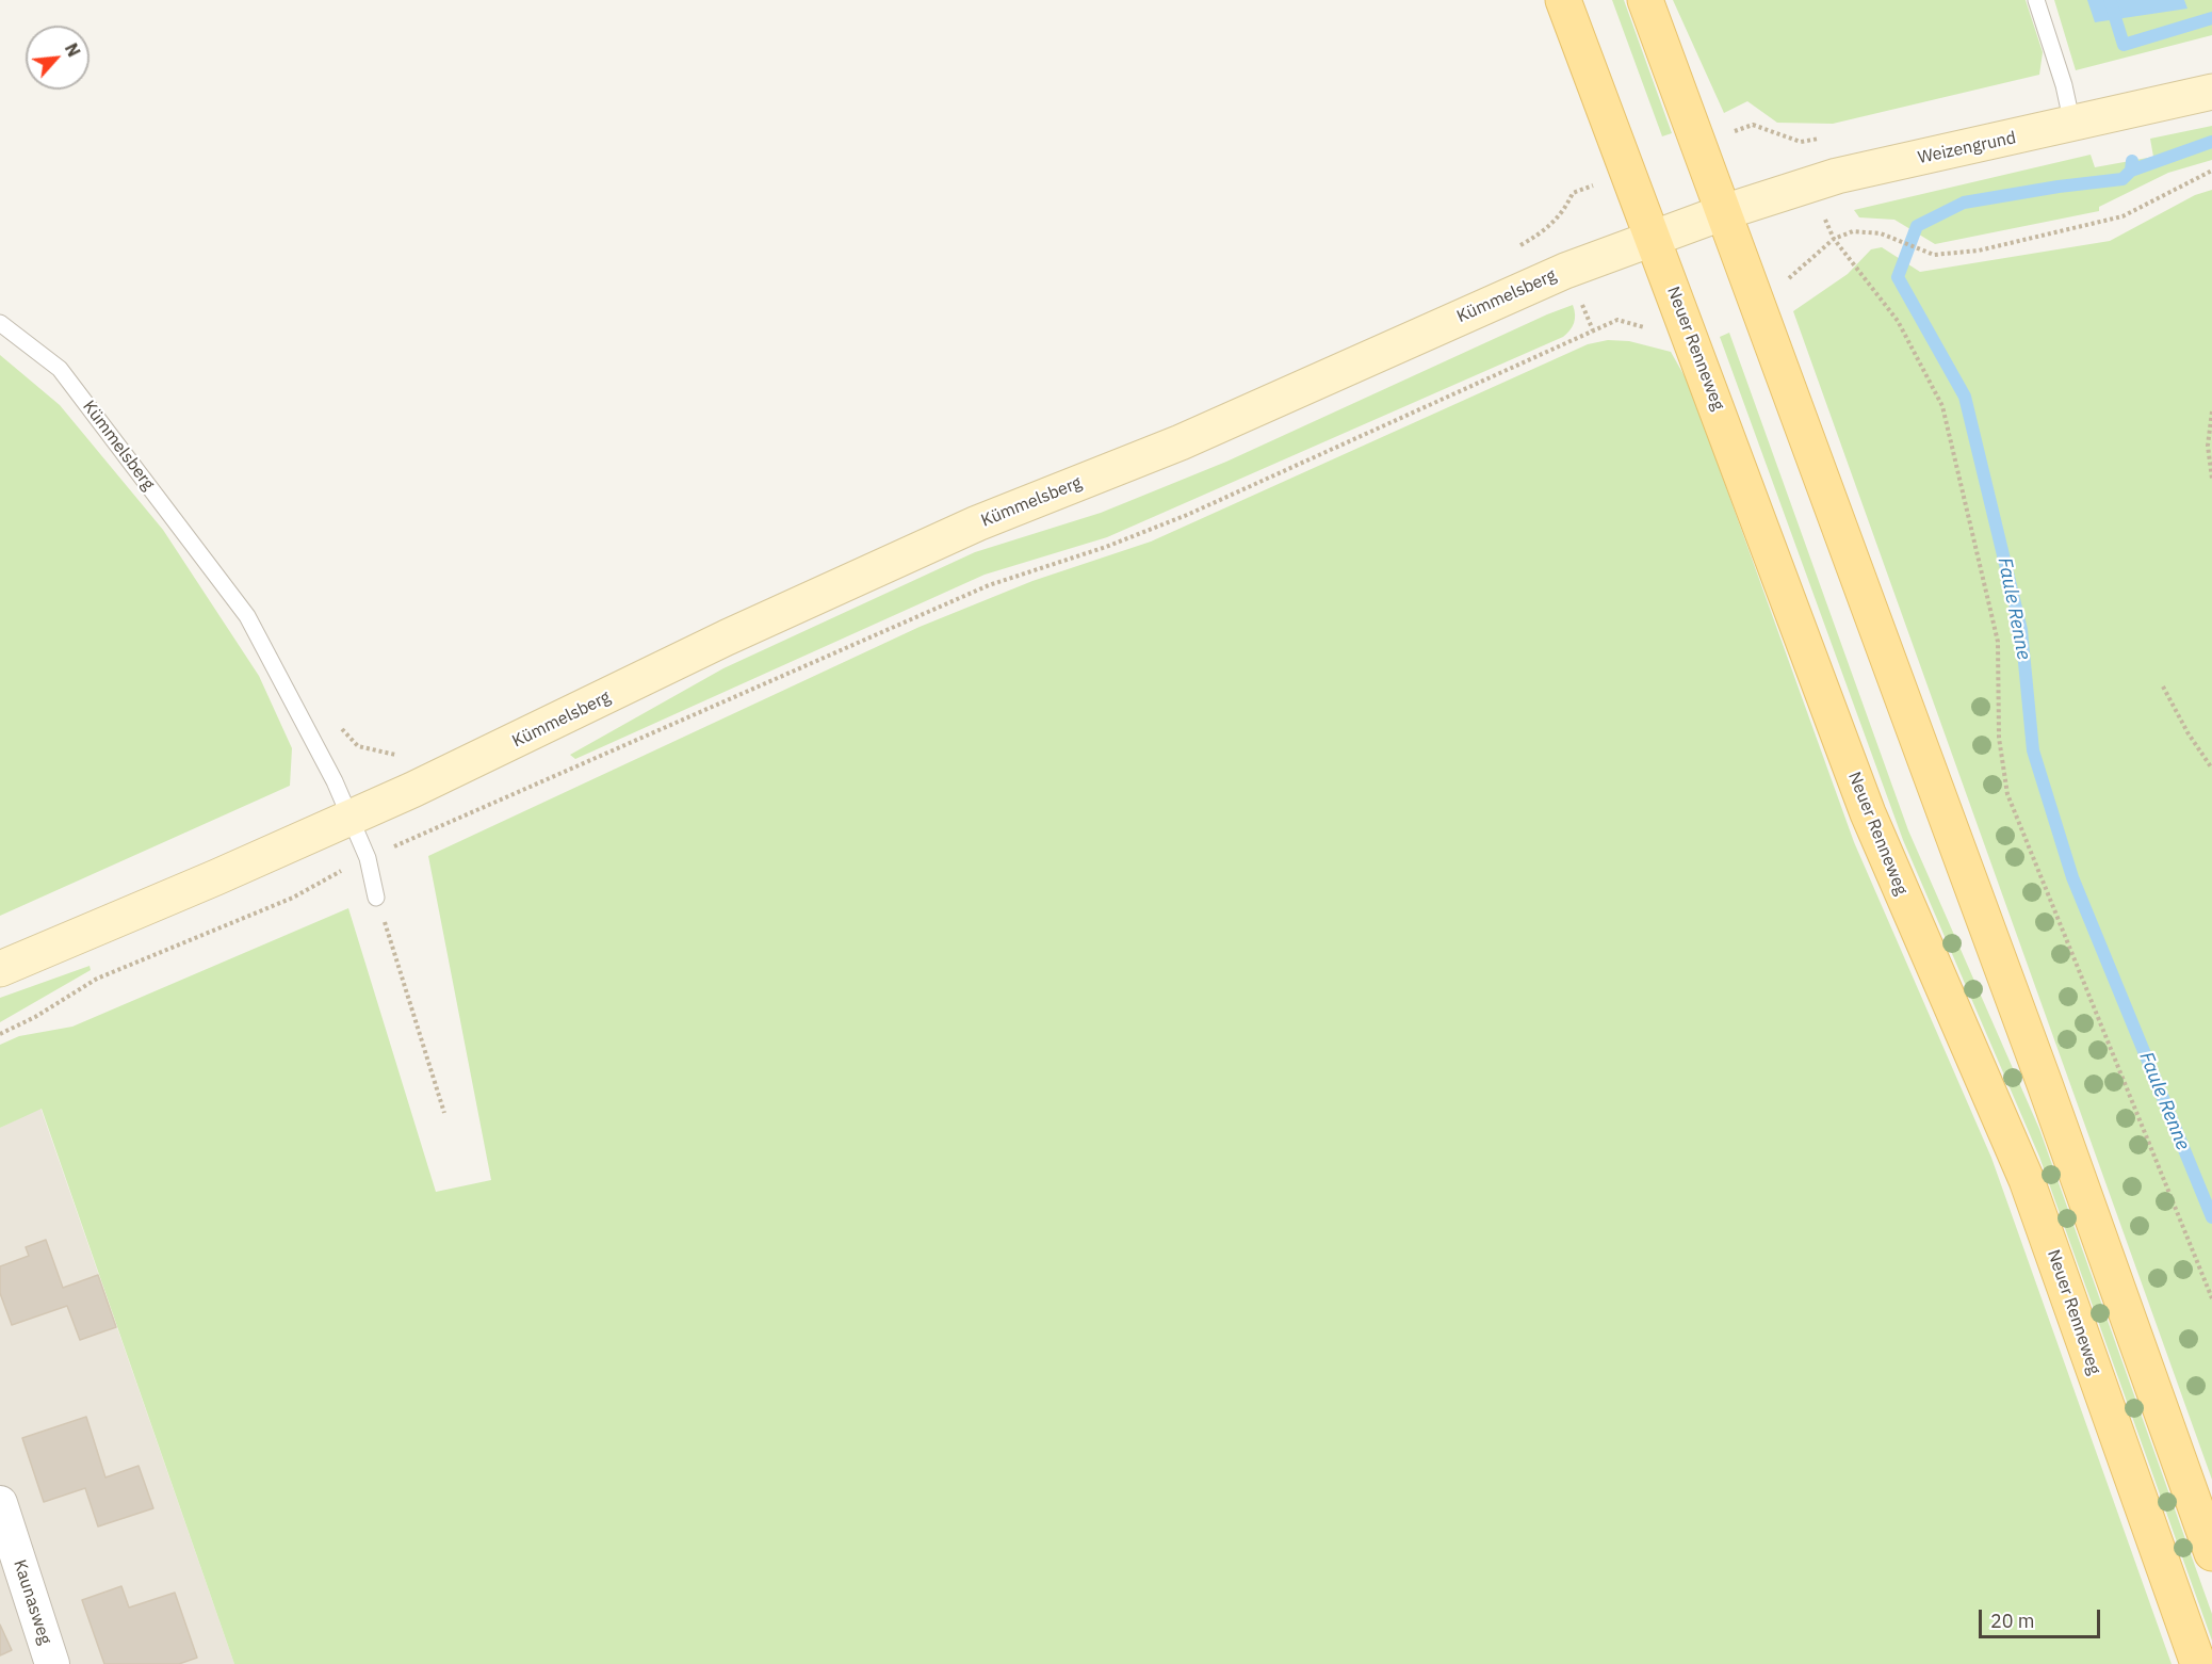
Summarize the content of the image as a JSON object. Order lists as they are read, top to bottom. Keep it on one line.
{"streets":{"main road":["Weizengrund","Kümmelsberg","Neuer Renneweg"],"street":["Kaunasweg"]},"crossings":[["Weizengrund","Kümmelsberg"],["Kümmelsberg","Neuer Renneweg"]],"water":["Faule Renne"],"scale_bar":"20 m","north":"top right"}
